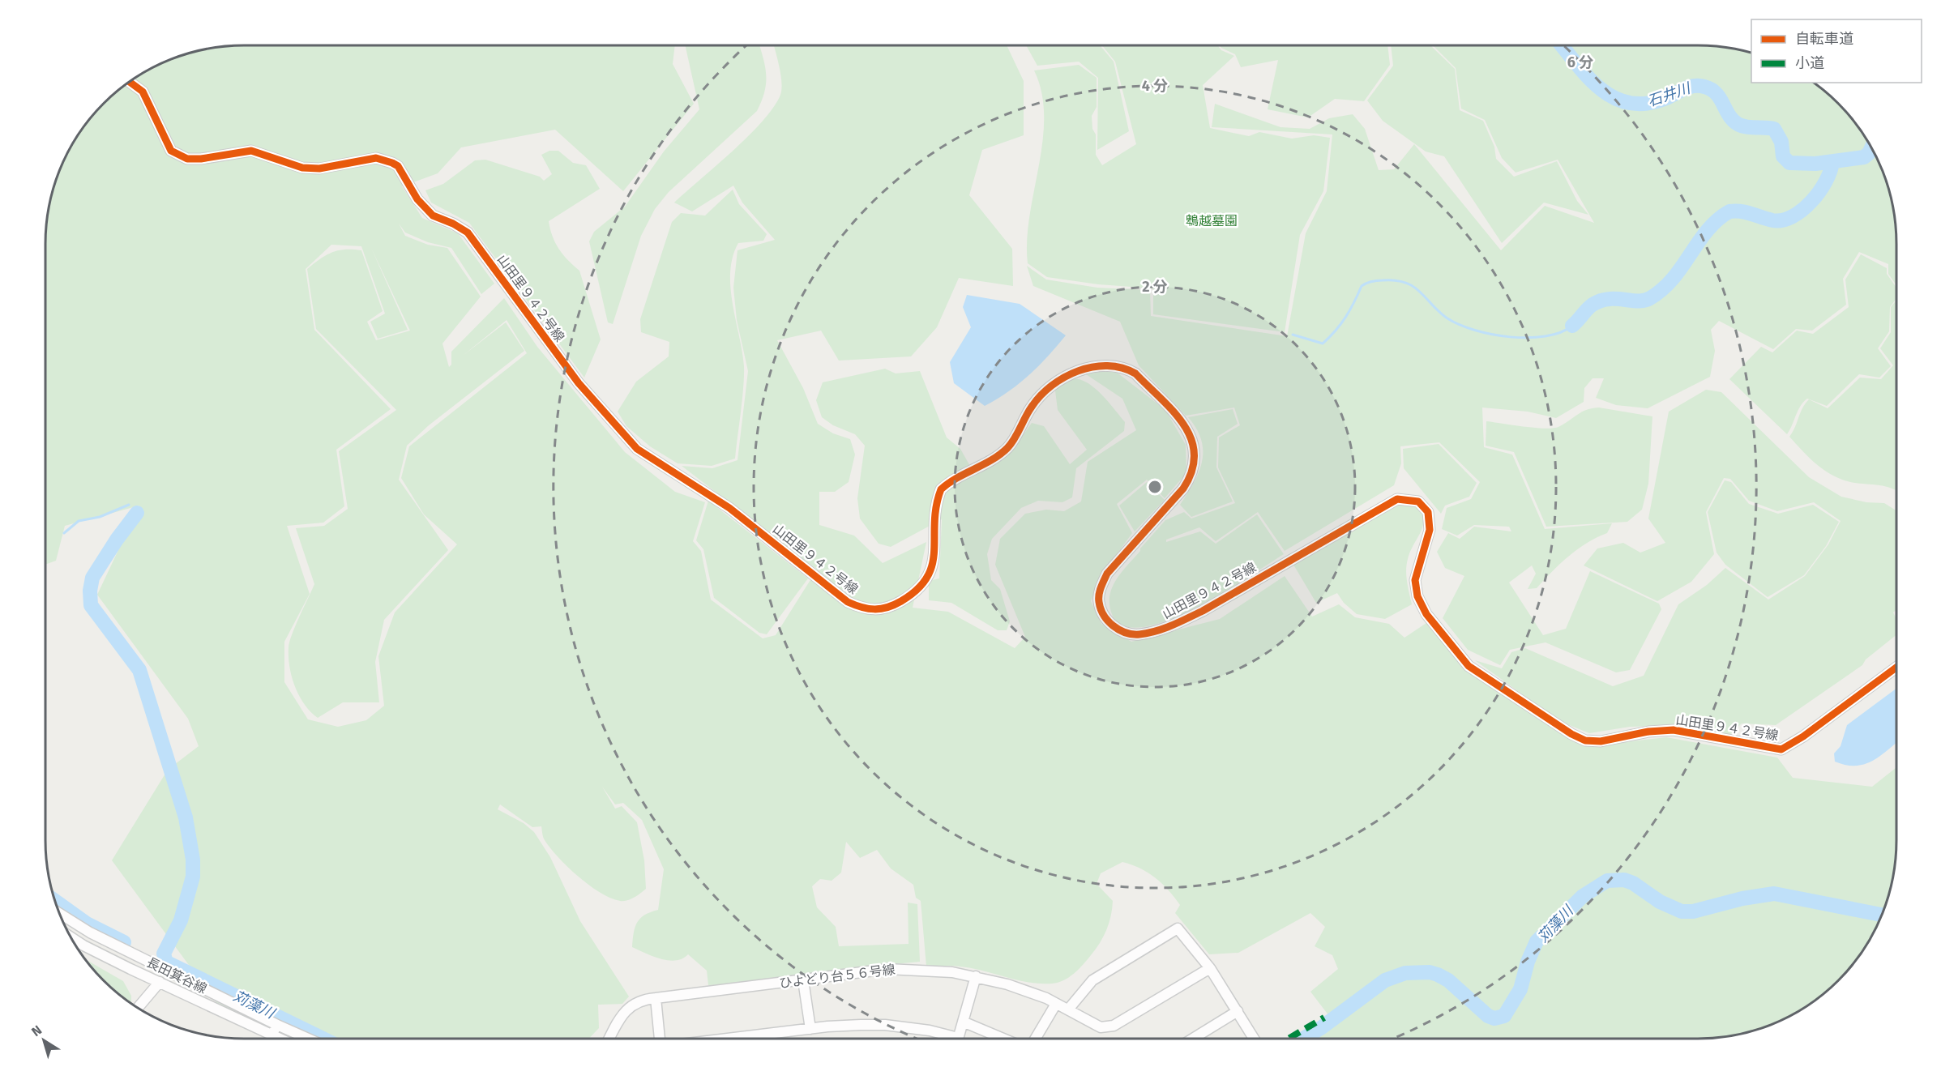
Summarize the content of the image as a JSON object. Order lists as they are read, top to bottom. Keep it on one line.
{"streets":{"street":["山田里９４２号線","長田箕谷線","ひよどり台５６号線"]},"water":["石井川","苅藻川"],"parks":["鵯越墓園"],"legend":["自転車道","小道"],"north":"top left","rings":["6 分","4 分","2 分"]}
